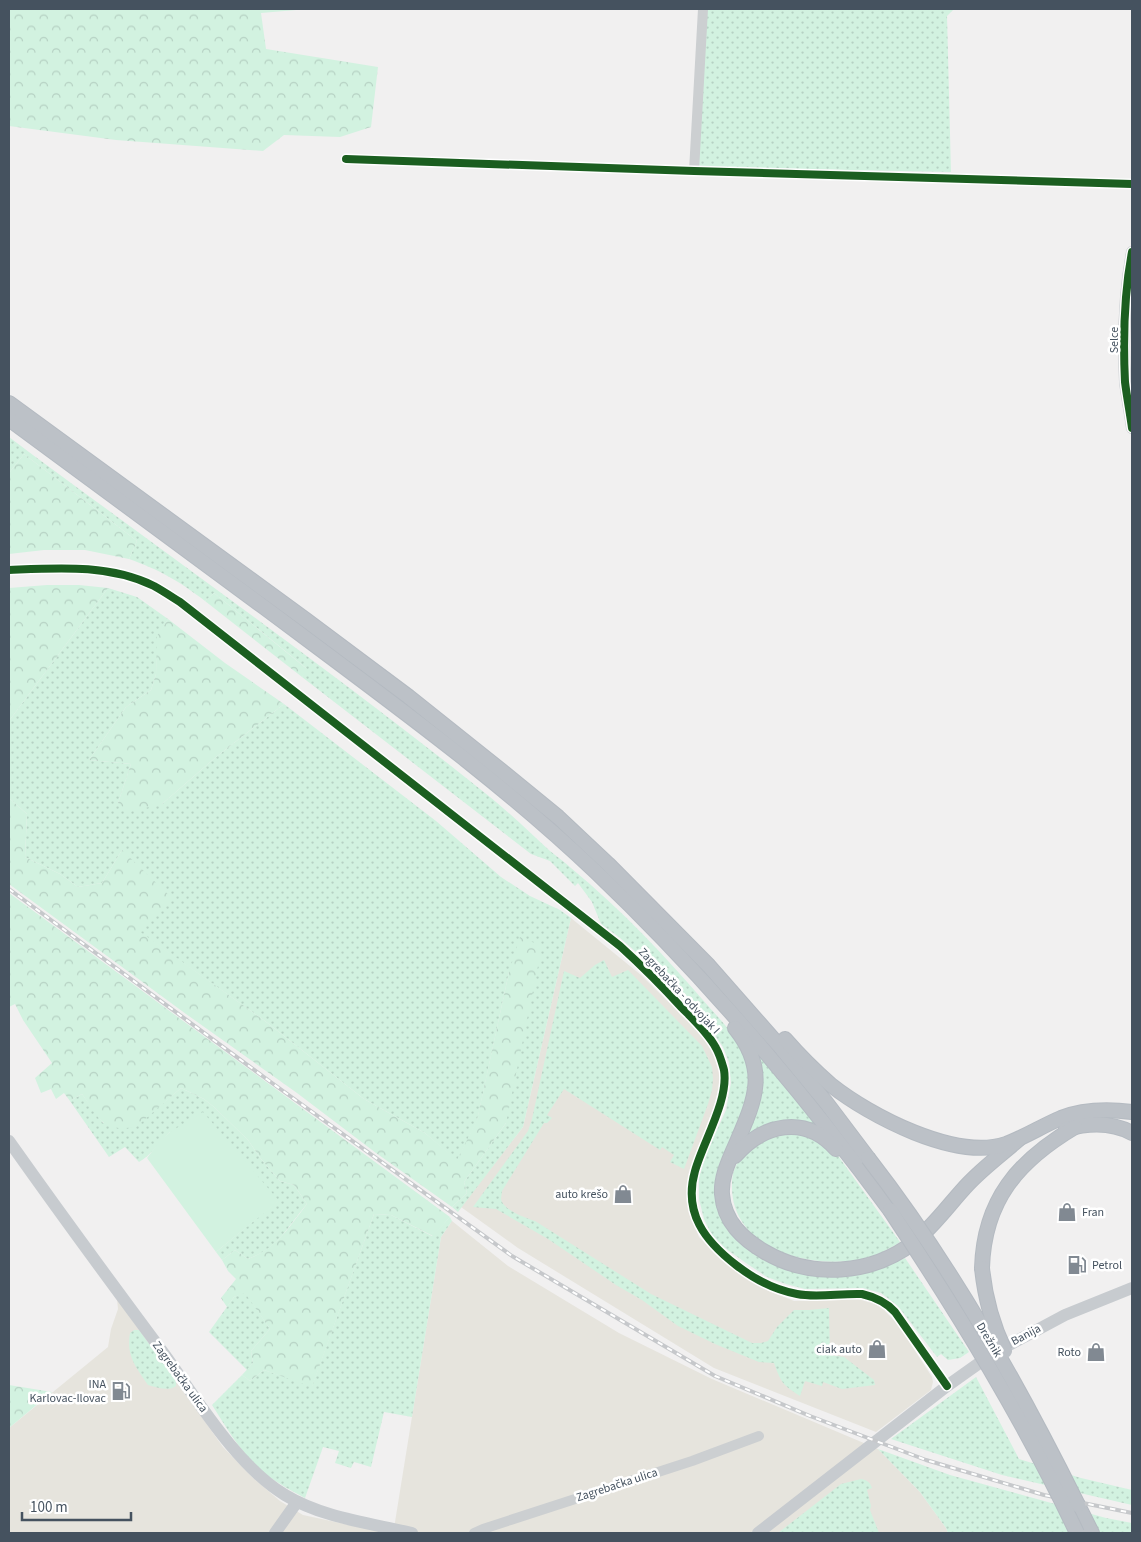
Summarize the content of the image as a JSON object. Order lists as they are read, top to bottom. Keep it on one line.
{"streets":{"highway":["Drežnik"],"main road":["Selce","Banija","Zagrebačka ulica"],"street":["Zagrebačka - odvojak I"]},"crossings":[["Zagrebačka - odvojak I","Banija"]],"places":{"shop":["auto krešo","Fran","ciak auto","Roto"],"fuel station":["Petrol","INA Karlovac-Ilovac"]},"scale_bar":"100 m"}
